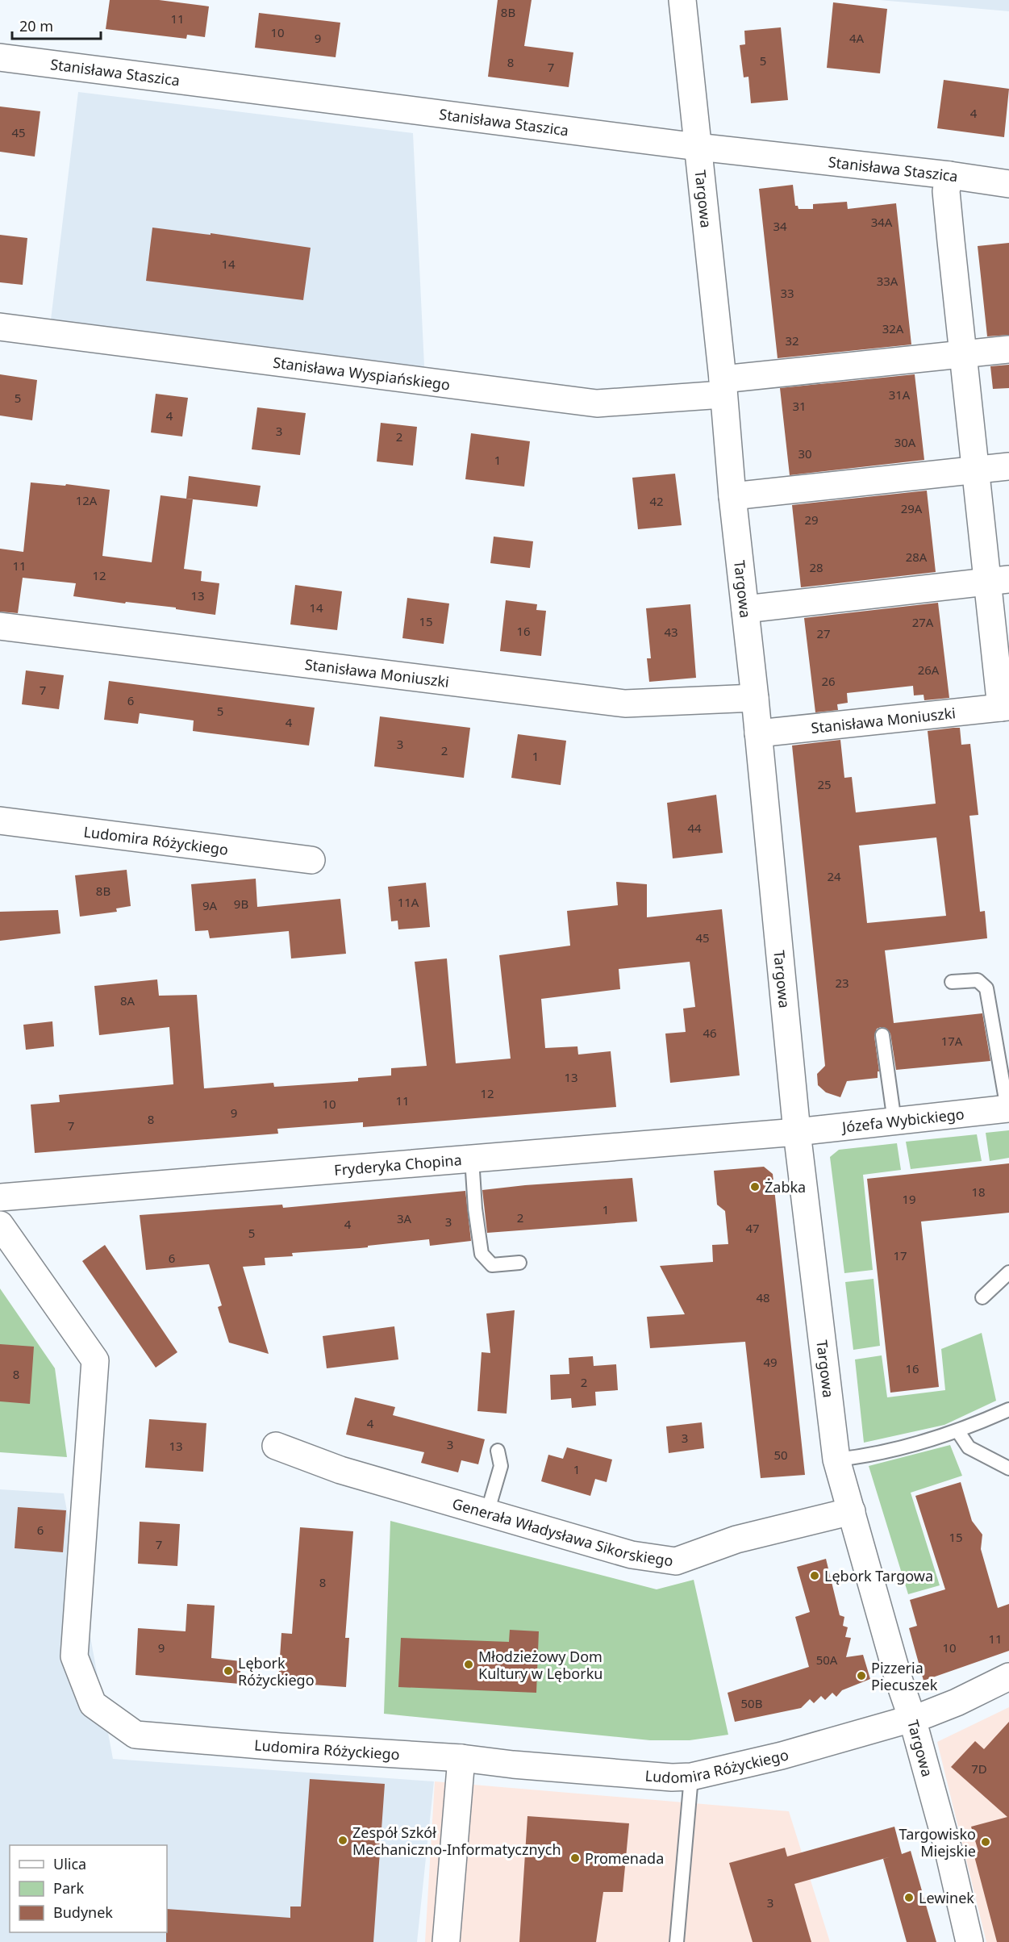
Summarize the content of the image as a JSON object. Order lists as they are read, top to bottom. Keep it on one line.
{"streets":{"street":["Stanisława Staszica","Targowa","Stanisława Wyspiańskiego","Stanisława Moniuszki","Ludomira Różyckiego","Józefa Wybickiego","Fryderyka Chopina","Generała Władysława Sikorskiego"]},"crossings":[["Stanisława Staszica","Targowa"],["Targowa","Stanisława Wyspiańskiego"],["Targowa","Stanisława Moniuszki"],["Targowa","Ludomira Różyckiego"],["Targowa","Józefa Wybickiego"],["Targowa","Fryderyka Chopina"],["Targowa","Generała Władysława Sikorskiego"],["Józefa Wybickiego","Fryderyka Chopina"]],"places":["Żabka","Lębork Targowa","Młodzieżowy Dom Kultury w Lęborku","Lębork Różyckiego","Pizzeria Piecuszek","Zespół Szkół Mechaniczno-Informatycznych","Targowisko Miejskie","Promenada","Lewinek"],"house_numbers":["8B","11","10","9","4A","5","8","7","4","45","34A","34","14","33A","33","32A","32","31A","5","31","4","3","2","30A","30","1","12A","42","29A","29","28A","11","28","12","13","14","15","27A","16","43","27","26A","26","7","6","5","4","3","2","1","25","44","24","8B","11A","9B","9A","45","23","8A","46","17A","13","12","11","10","9","8","7","18","19","1","2","3A","3","4","47","5","17","6","48","49","16","8","2","4","3","3","13","50","1","6","15","7","8","11","9","10","50A","50B","7D","3"],"legend":["Ulica","Park","Budynek"],"scale_bar":"20 m"}
